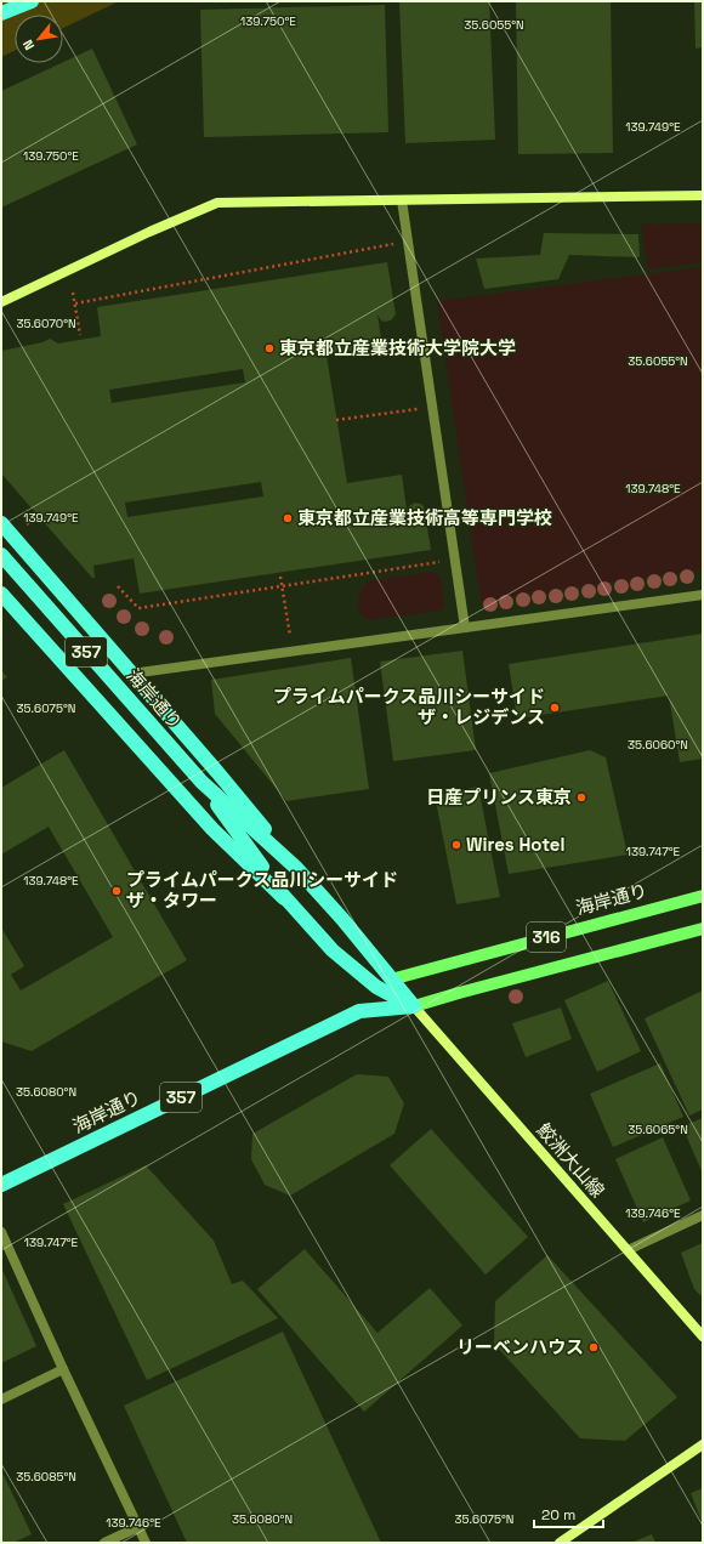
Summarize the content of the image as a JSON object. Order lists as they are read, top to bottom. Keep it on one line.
{"streets":{"highway":["357","海岸通り"],"main road":["316"],"street":["鮫洲大山線"]},"crossings":[["海岸通り","鮫洲大山線"]],"places":["東京都立産業技術大学院大学","東京都立産業技術高等専門学校","プライムパークス品川シーサイド ザ・レジデンス","日産プリンス東京","Wires Hotel","プライムパークス品川シーサイド ザ・タワー","リーベンハウス"],"scale_bar":"20 m","north":"bottom left","coordinates":["139.750°E","35.6055°N","139.749°E","35.6070°N","139.748°E","35.6075°N","35.6060°N","139.747°E","35.6080°N","35.6065°N","139.746°E","35.6085°N"]}
